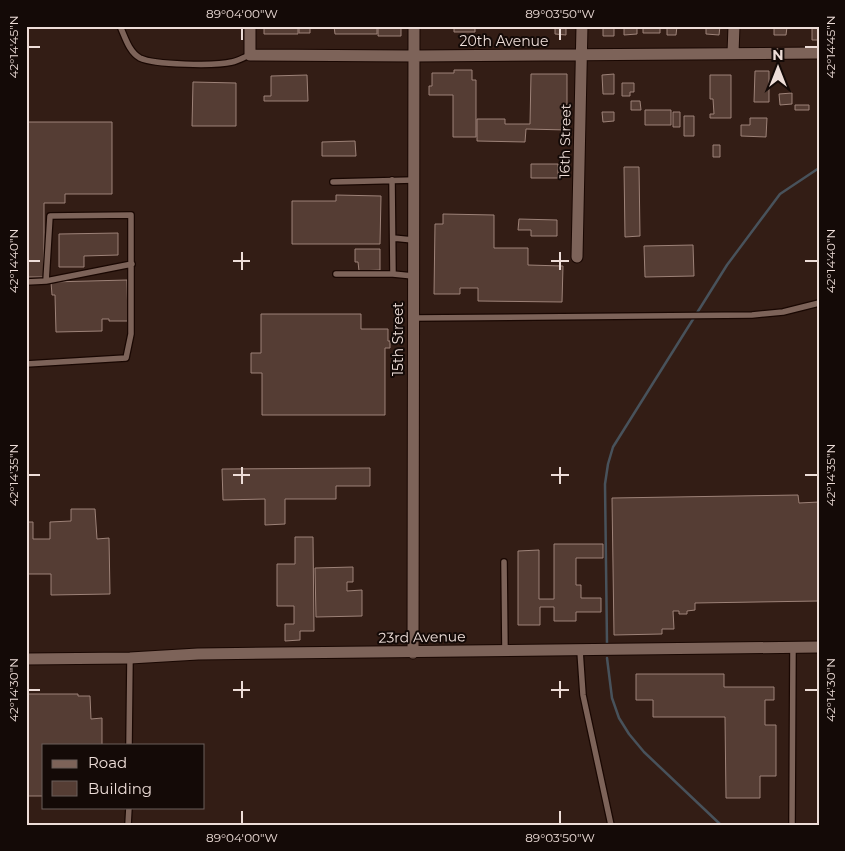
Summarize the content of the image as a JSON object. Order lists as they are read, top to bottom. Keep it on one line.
{"streets":{"street":["20th Avenue","16th Street","15th Street","23rd Avenue"]},"crossings":[["20th Avenue","16th Street"],["20th Avenue","15th Street"],["15th Street","23rd Avenue"]],"legend":["Road","Building"],"north":"top","coordinates":["89°04'00\"W","89°03'50\"W","42°14'45\"N","42°14'40\"N","42°14'35\"N","42°14'30\"N"]}
